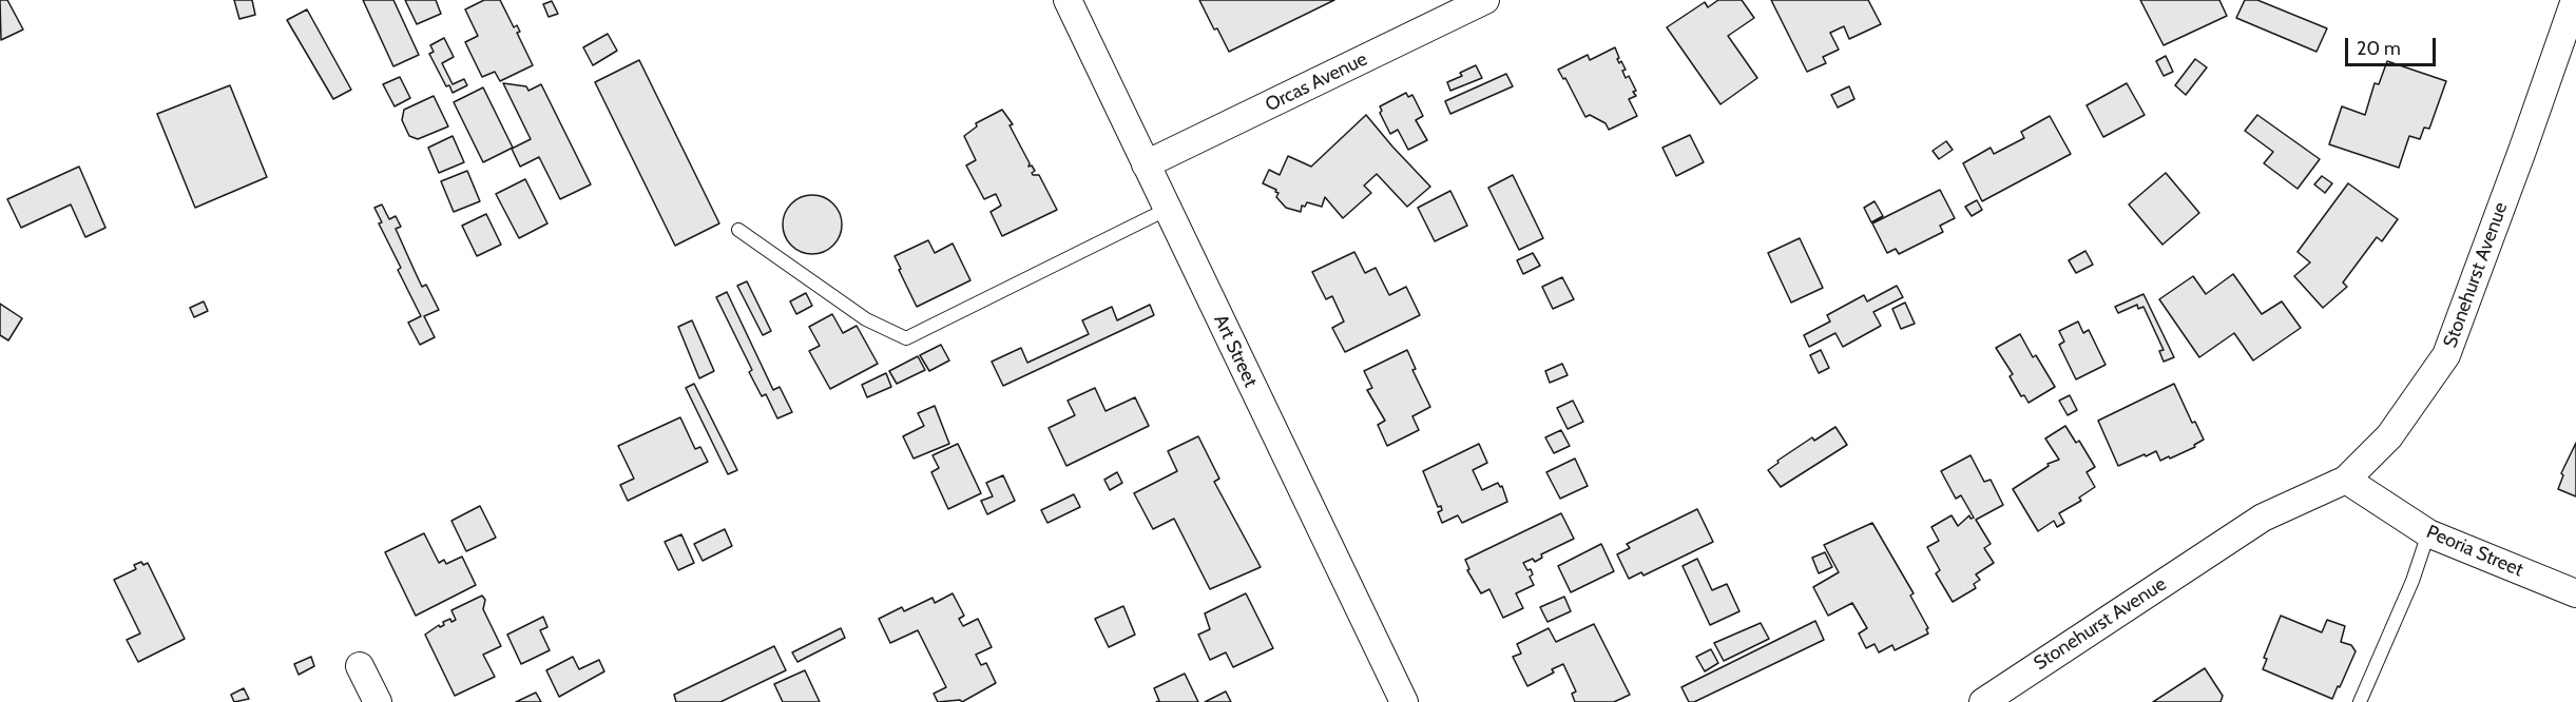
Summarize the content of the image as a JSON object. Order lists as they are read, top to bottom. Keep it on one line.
{"streets":{"street":["Orcas Avenue","Stonehurst Avenue","Art Street","Peoria Street"]},"crossings":[["Orcas Avenue","Art Street"],["Stonehurst Avenue","Peoria Street"]],"scale_bar":"20 m"}
